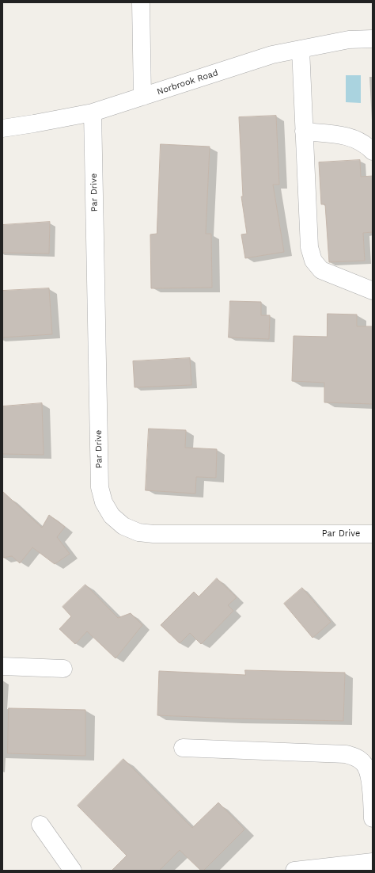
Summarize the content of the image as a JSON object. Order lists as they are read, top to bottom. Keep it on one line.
{"streets":{"street":["Norbrook Road","Par Drive"]},"crossings":[["Norbrook Road","Par Drive"]]}
